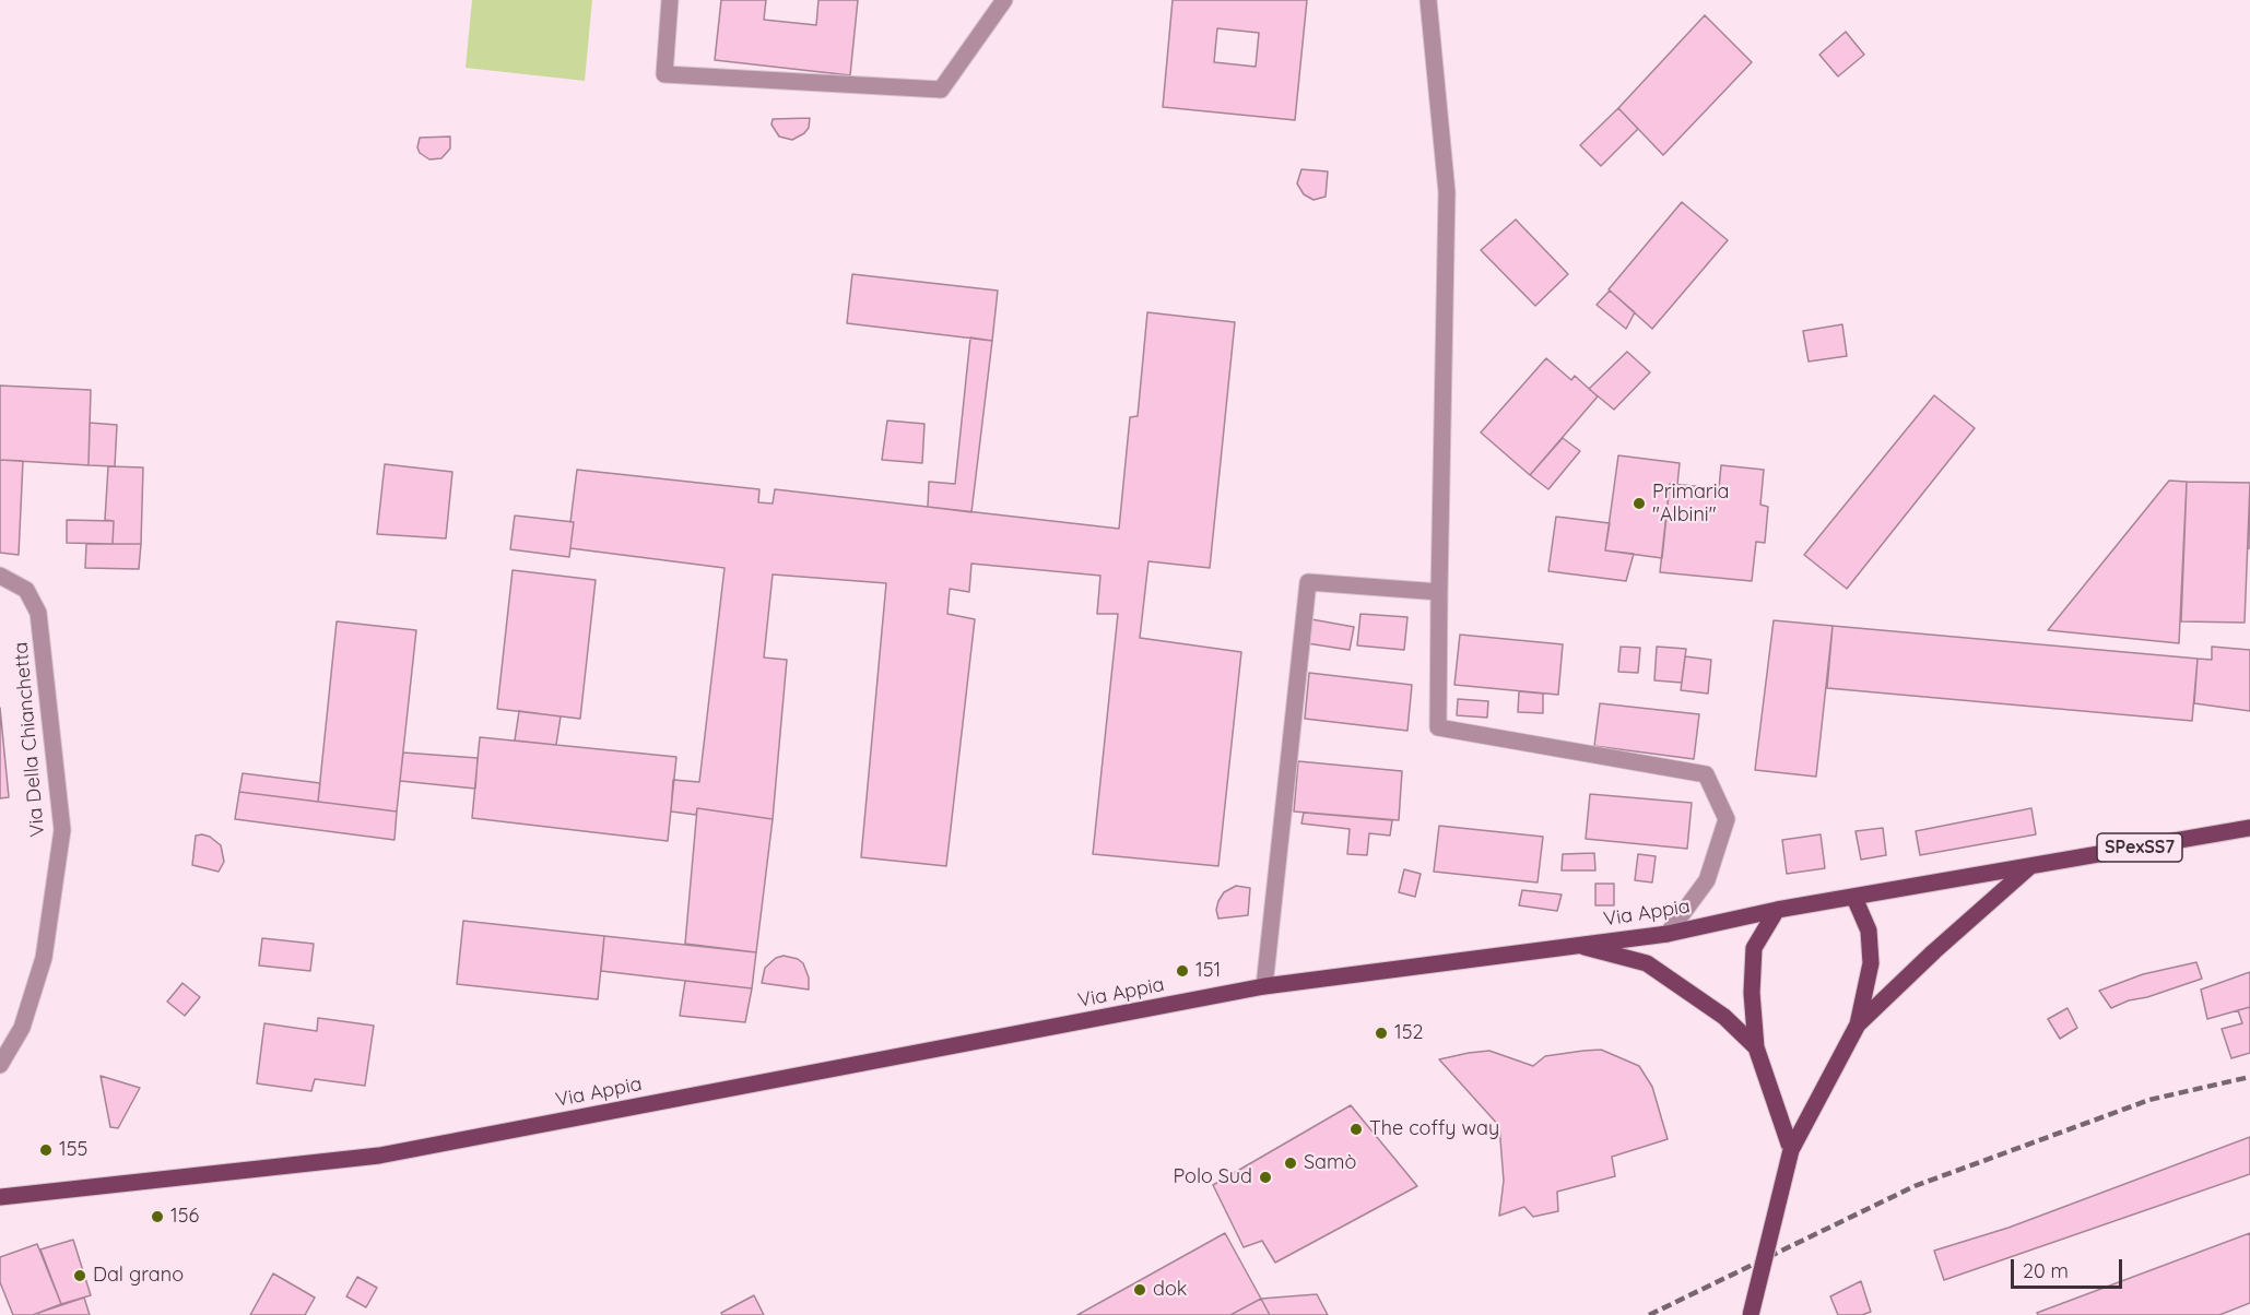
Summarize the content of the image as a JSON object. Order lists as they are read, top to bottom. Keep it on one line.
{"streets":{"main road":["SPexSS7","Via Appia"],"street":["Via Della Chianchetta"]},"places":["Primaria \"Albini\"","151","152","The coffy way","155","Samò","Polo Sud","156","Dal grano","dok"],"scale_bar":"20 m"}
